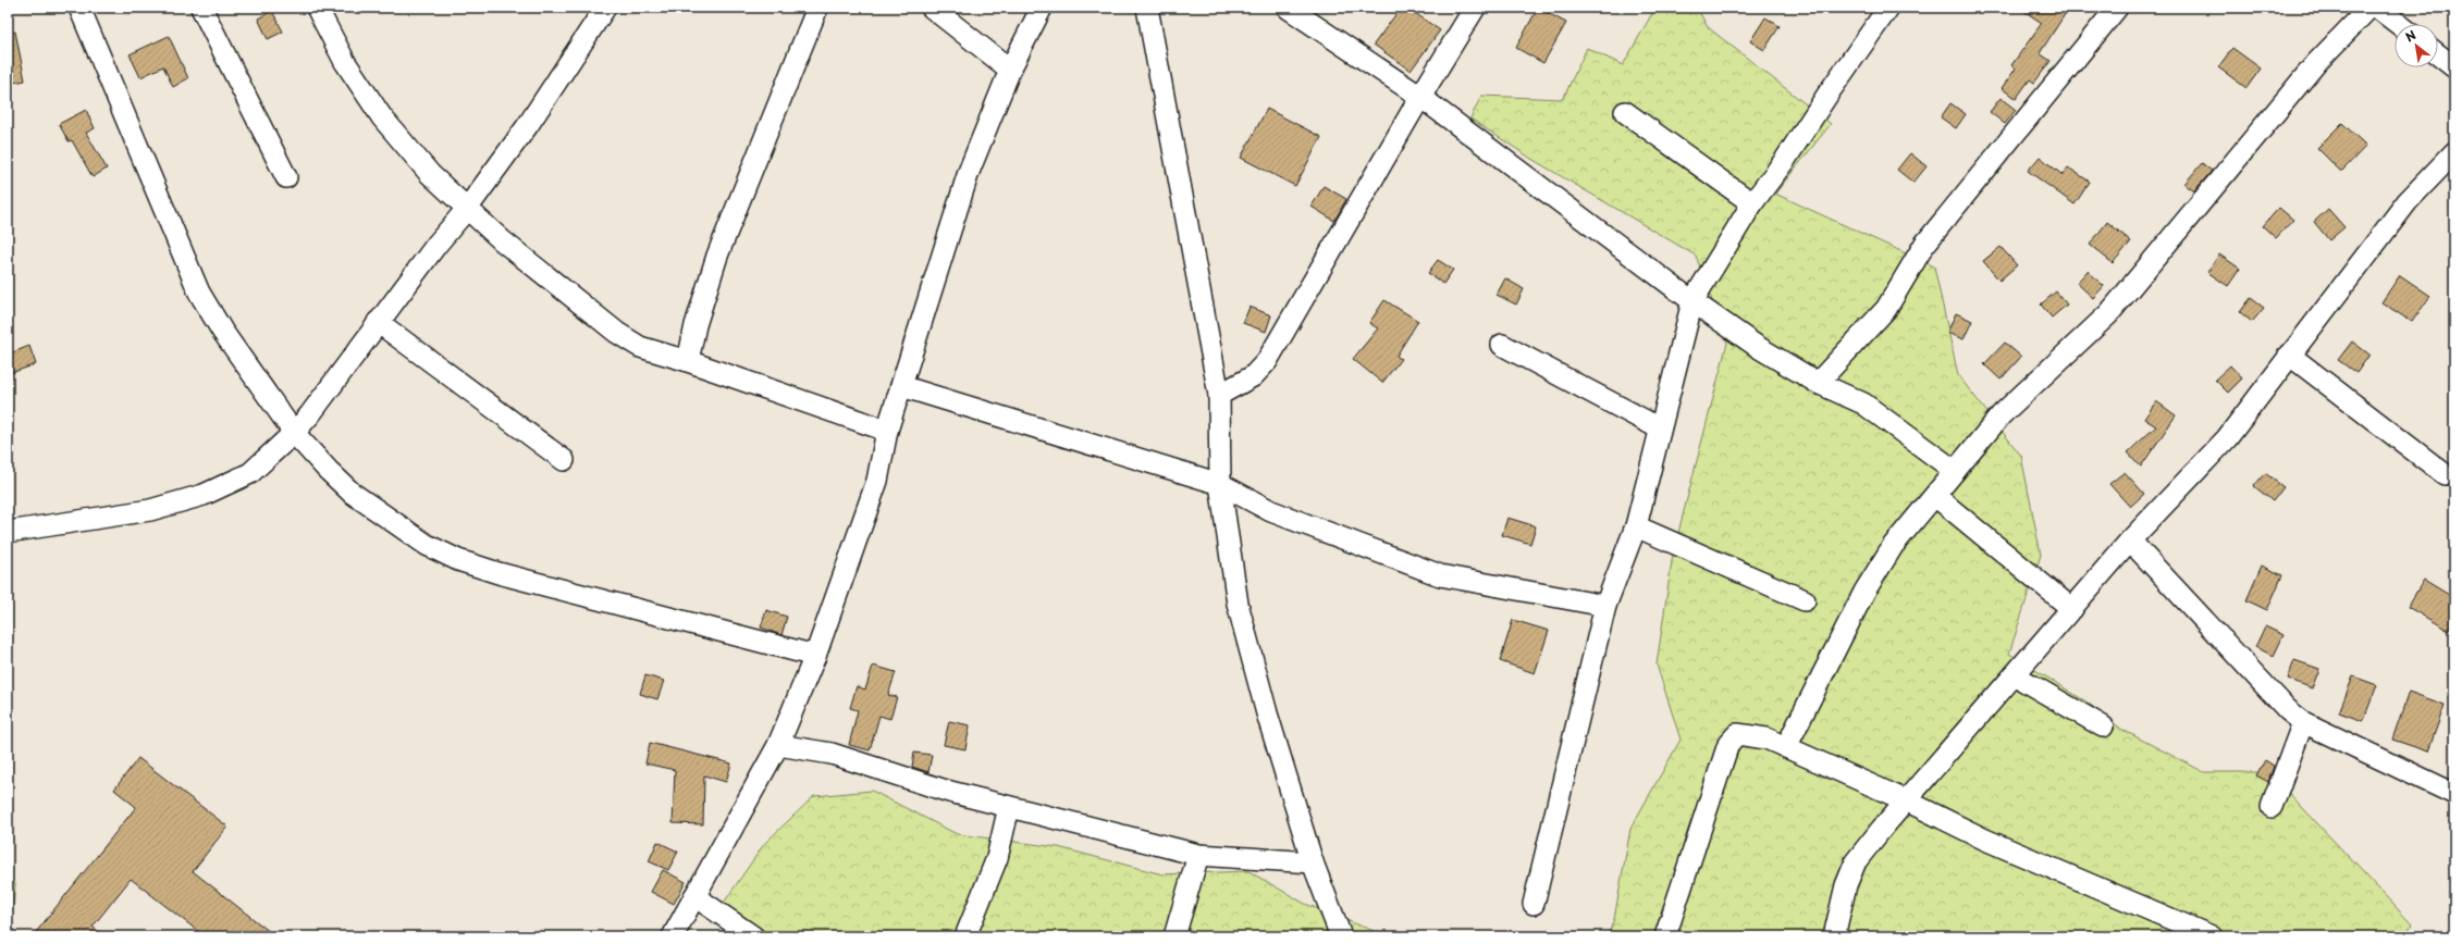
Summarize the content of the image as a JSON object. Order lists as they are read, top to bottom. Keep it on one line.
{"north":"top left"}
